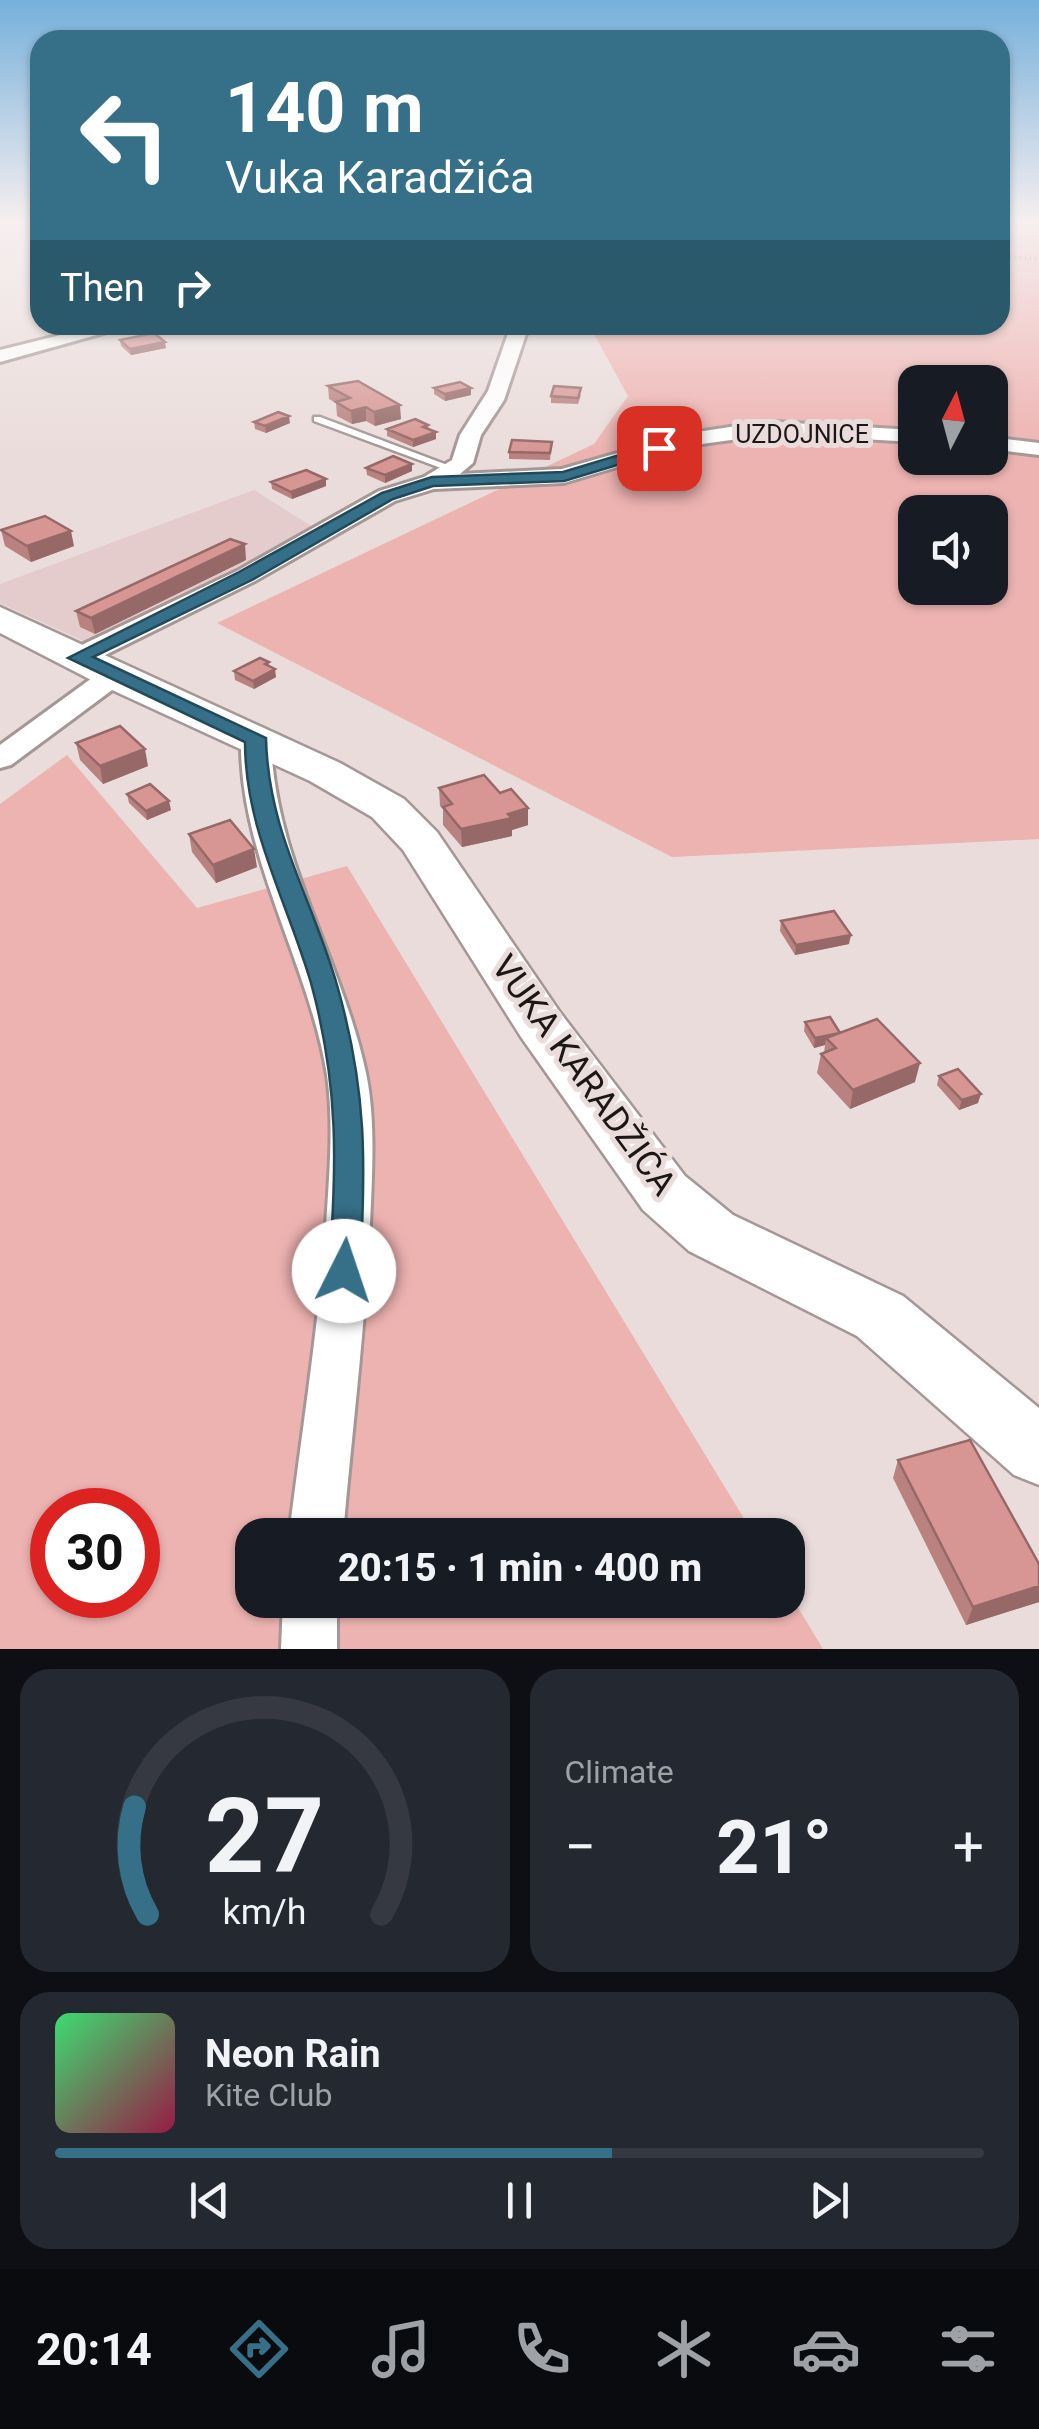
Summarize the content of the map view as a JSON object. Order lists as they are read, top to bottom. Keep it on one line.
{"streets":{"street":["UZDOJNICE","VUKA KARADŽIĆA"]},"crossings":[["UZDOJNICE","VUKA KARADŽIĆA"]],"north":"top","page":{"turn":["140 m","Vuka Karadžića"],"then":"Then","limit":"30","trip":"20:15 · 1 min · 400 m","tile":"Climate","heat":["−","21°","+"],"song":["Neon Rain","Kite Club"],"tabs":"20:14","gauge":["27","km/h"]}}
